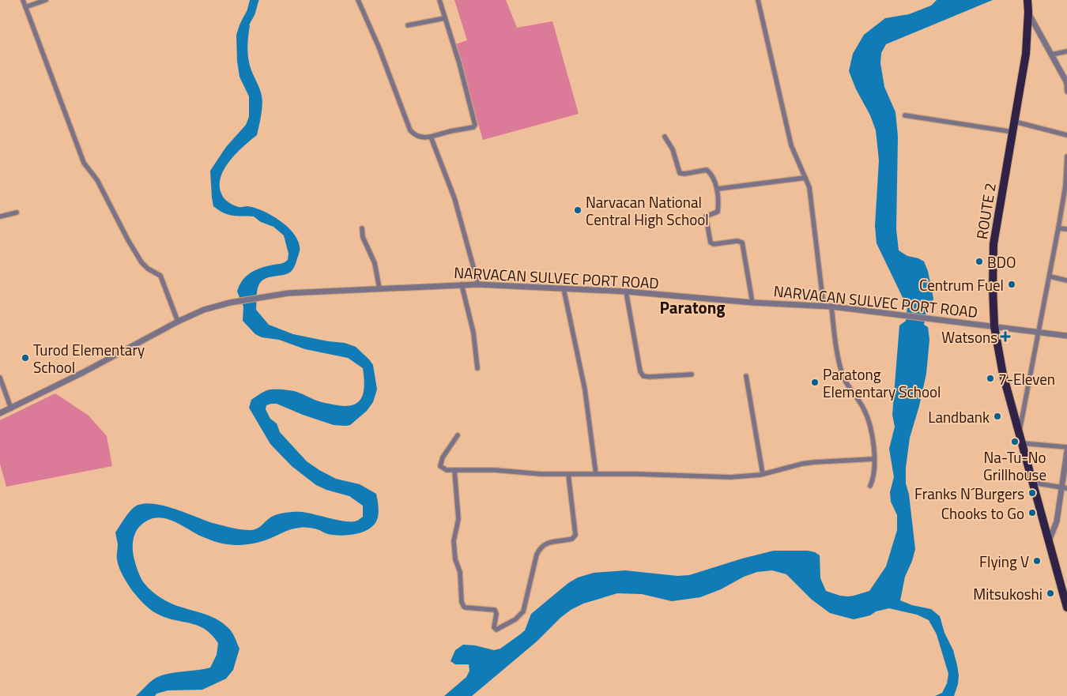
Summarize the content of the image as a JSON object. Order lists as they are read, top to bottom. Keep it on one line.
{"streets":{"highway":["ROUTE 2"],"street":["NARVACAN SULVEC PORT ROAD"]},"crossings":[["ROUTE 2","NARVACAN SULVEC PORT ROAD"]],"districts":["Paratong"],"places":{"other":["Narvacan National Central High School","BDO","Centrum Fuel","Turod Elementary School","7-Eleven","Paratong Elementary School","Landbank","Na-Tu-No Grillhouse","Franks N´Burgers","Chooks to Go","Flying V","Mitsukoshi"],"health":["Watsons"]}}
